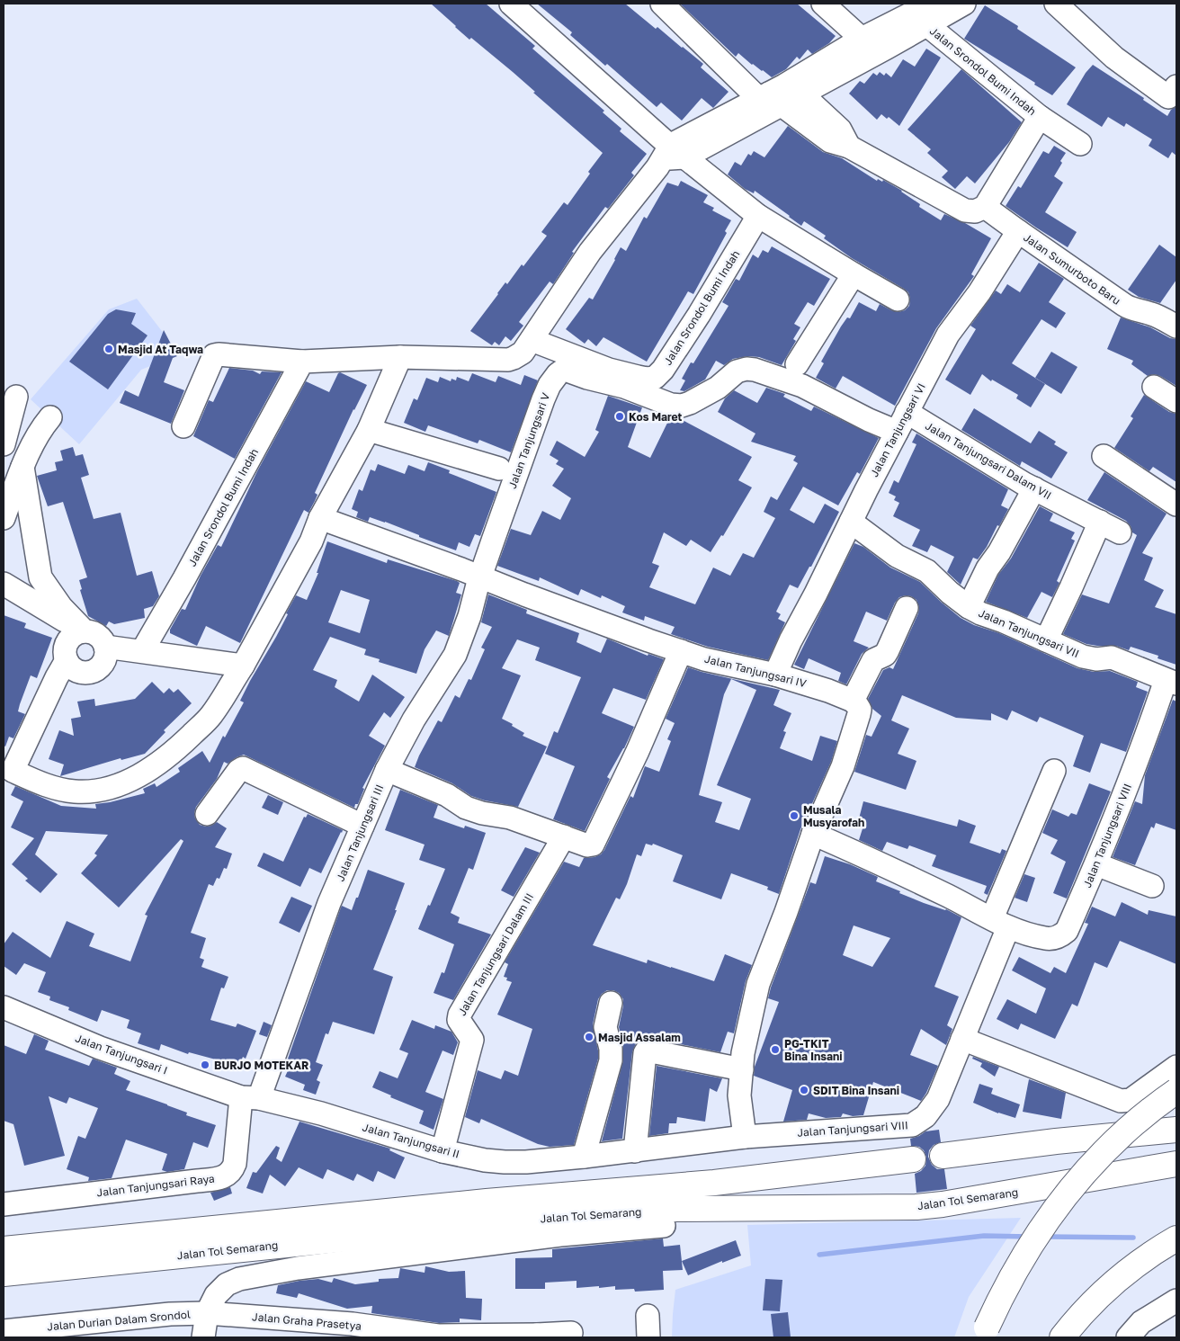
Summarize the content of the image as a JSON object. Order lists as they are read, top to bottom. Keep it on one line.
{"streets":{"highway":["Jalan Tol Semarang"],"street":["Jalan Srondol Bumi Indah","Jalan Sumurboto Baru","Jalan Tanjungsari VI","Jalan Tanjungsari V","Jalan Tanjungsari Dalam VII","Jalan Tanjungsari VII","Jalan Tanjungsari IV","Jalan Tanjungsari III","Jalan Tanjungsari VIII","Jalan Tanjungsari Dalam III","Jalan Tanjungsari I","Jalan Tanjungsari II","Jalan Tanjungsari Raya","Jalan Durian Dalam Srondol","Jalan Graha Prasetya"]},"crossings":[["Jalan Sumurboto Baru","Jalan Tanjungsari VI"],["Jalan Tanjungsari VI","Jalan Tanjungsari V"],["Jalan Tanjungsari VI","Jalan Tanjungsari Dalam VII"],["Jalan Tanjungsari VI","Jalan Tanjungsari VII"],["Jalan Tanjungsari VI","Jalan Tanjungsari IV"],["Jalan Tanjungsari V","Jalan Tanjungsari IV"],["Jalan Tanjungsari V","Jalan Tanjungsari III"],["Jalan Tanjungsari VII","Jalan Tanjungsari VIII"],["Jalan Tanjungsari IV","Jalan Tanjungsari III"],["Jalan Tanjungsari III","Jalan Tanjungsari I"],["Jalan Tanjungsari III","Jalan Tanjungsari II"],["Jalan Tanjungsari III","Jalan Tanjungsari Raya"],["Jalan Tanjungsari VIII","Jalan Tanjungsari II"],["Jalan Tanjungsari Dalam III","Jalan Tanjungsari II"],["Jalan Tanjungsari I","Jalan Tanjungsari II"],["Jalan Tanjungsari I","Jalan Tanjungsari Raya"],["Jalan Tanjungsari II","Jalan Tanjungsari Raya"],["Jalan Durian Dalam Srondol","Jalan Graha Prasetya"]],"places":["Masjid At Taqwa","Kos Maret","Musala Musyarofah","Masjid Assalam","PG-TKIT Bina Insani","BURJO MOTEKAR","SDIT Bina Insani"]}
